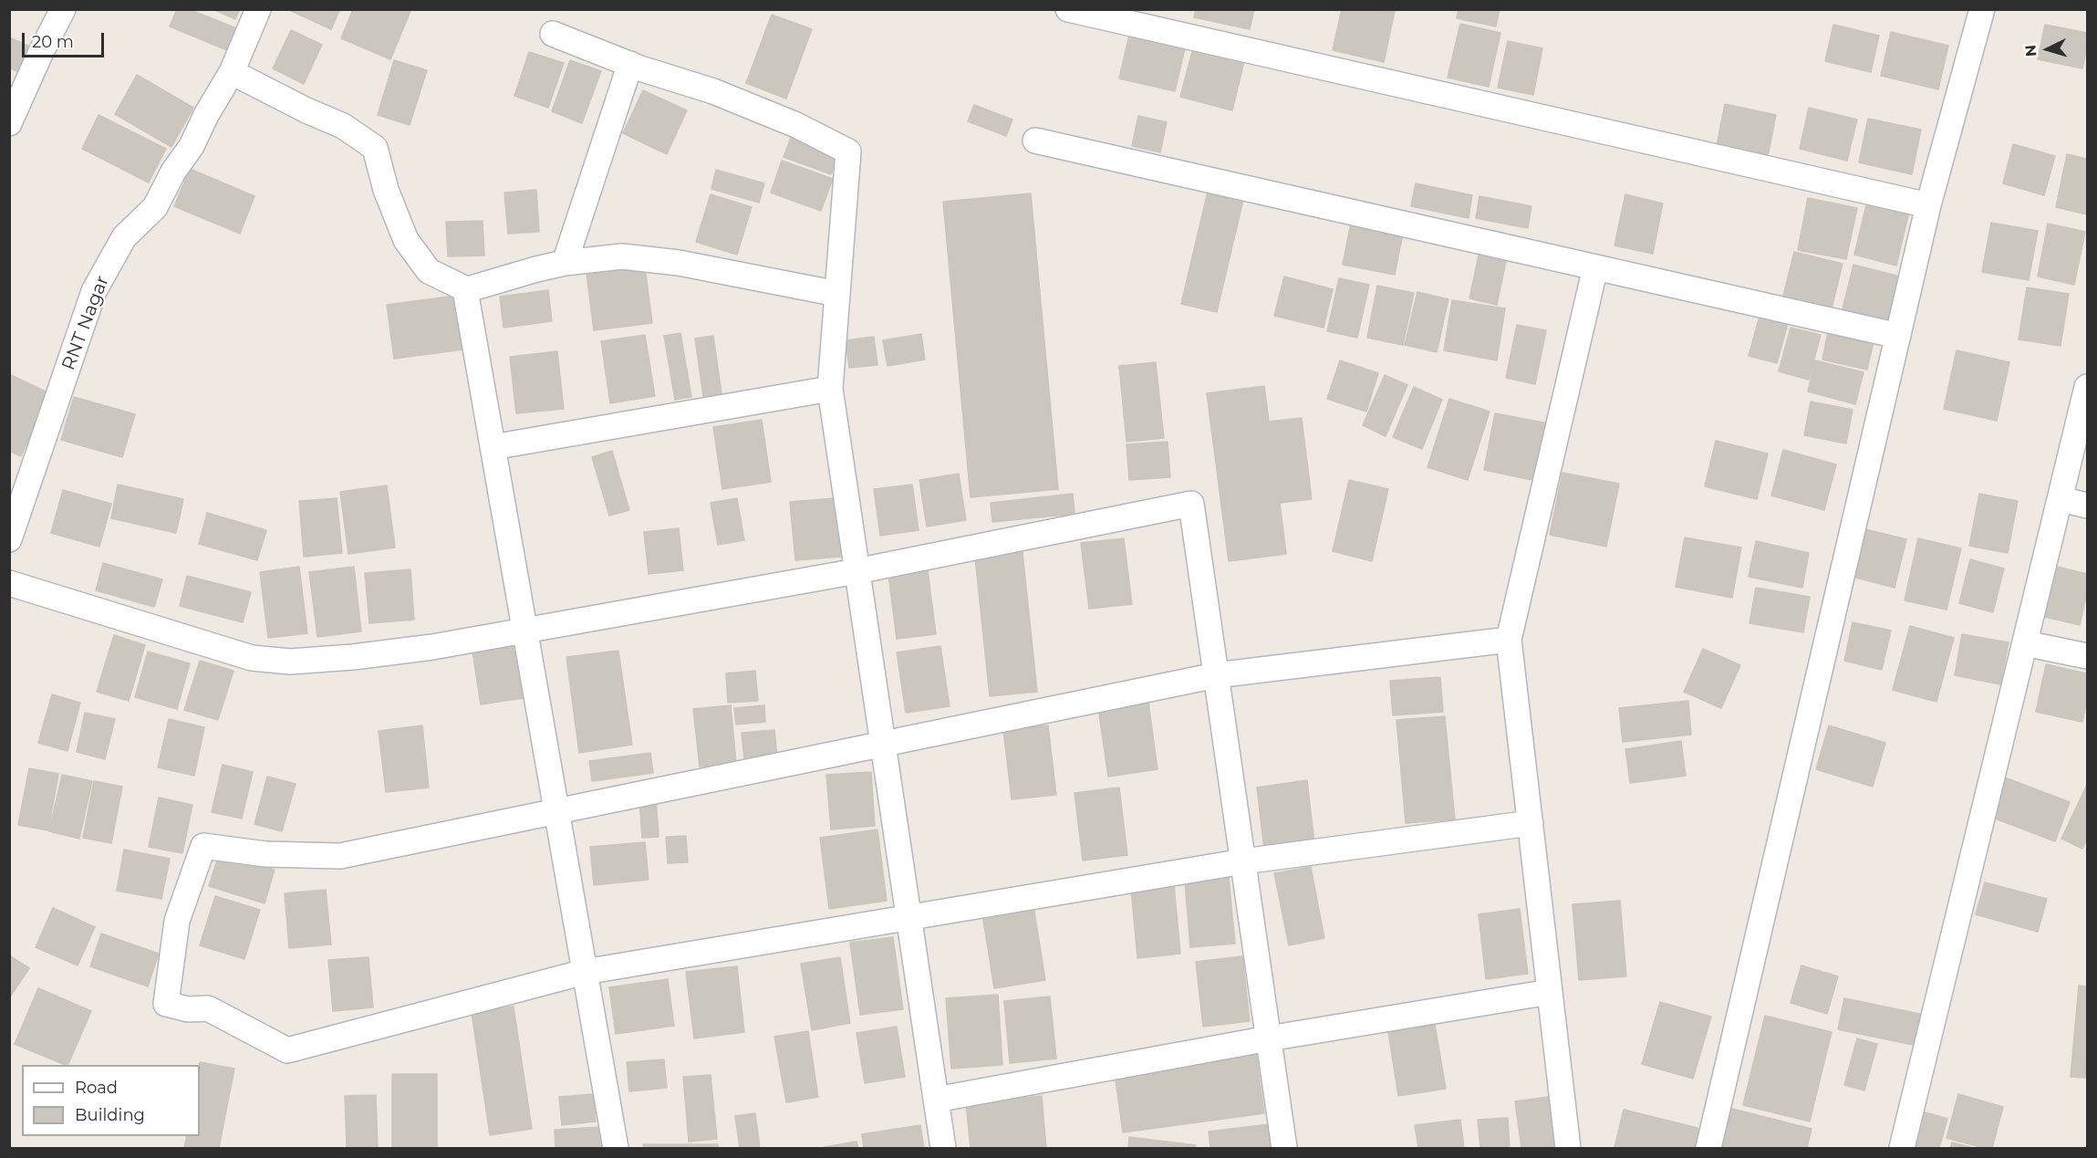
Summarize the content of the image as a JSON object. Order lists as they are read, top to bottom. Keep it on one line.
{"streets":{"street":["RNT Nagar"]},"legend":["Road","Building"],"scale_bar":"20 m","north":"left"}
